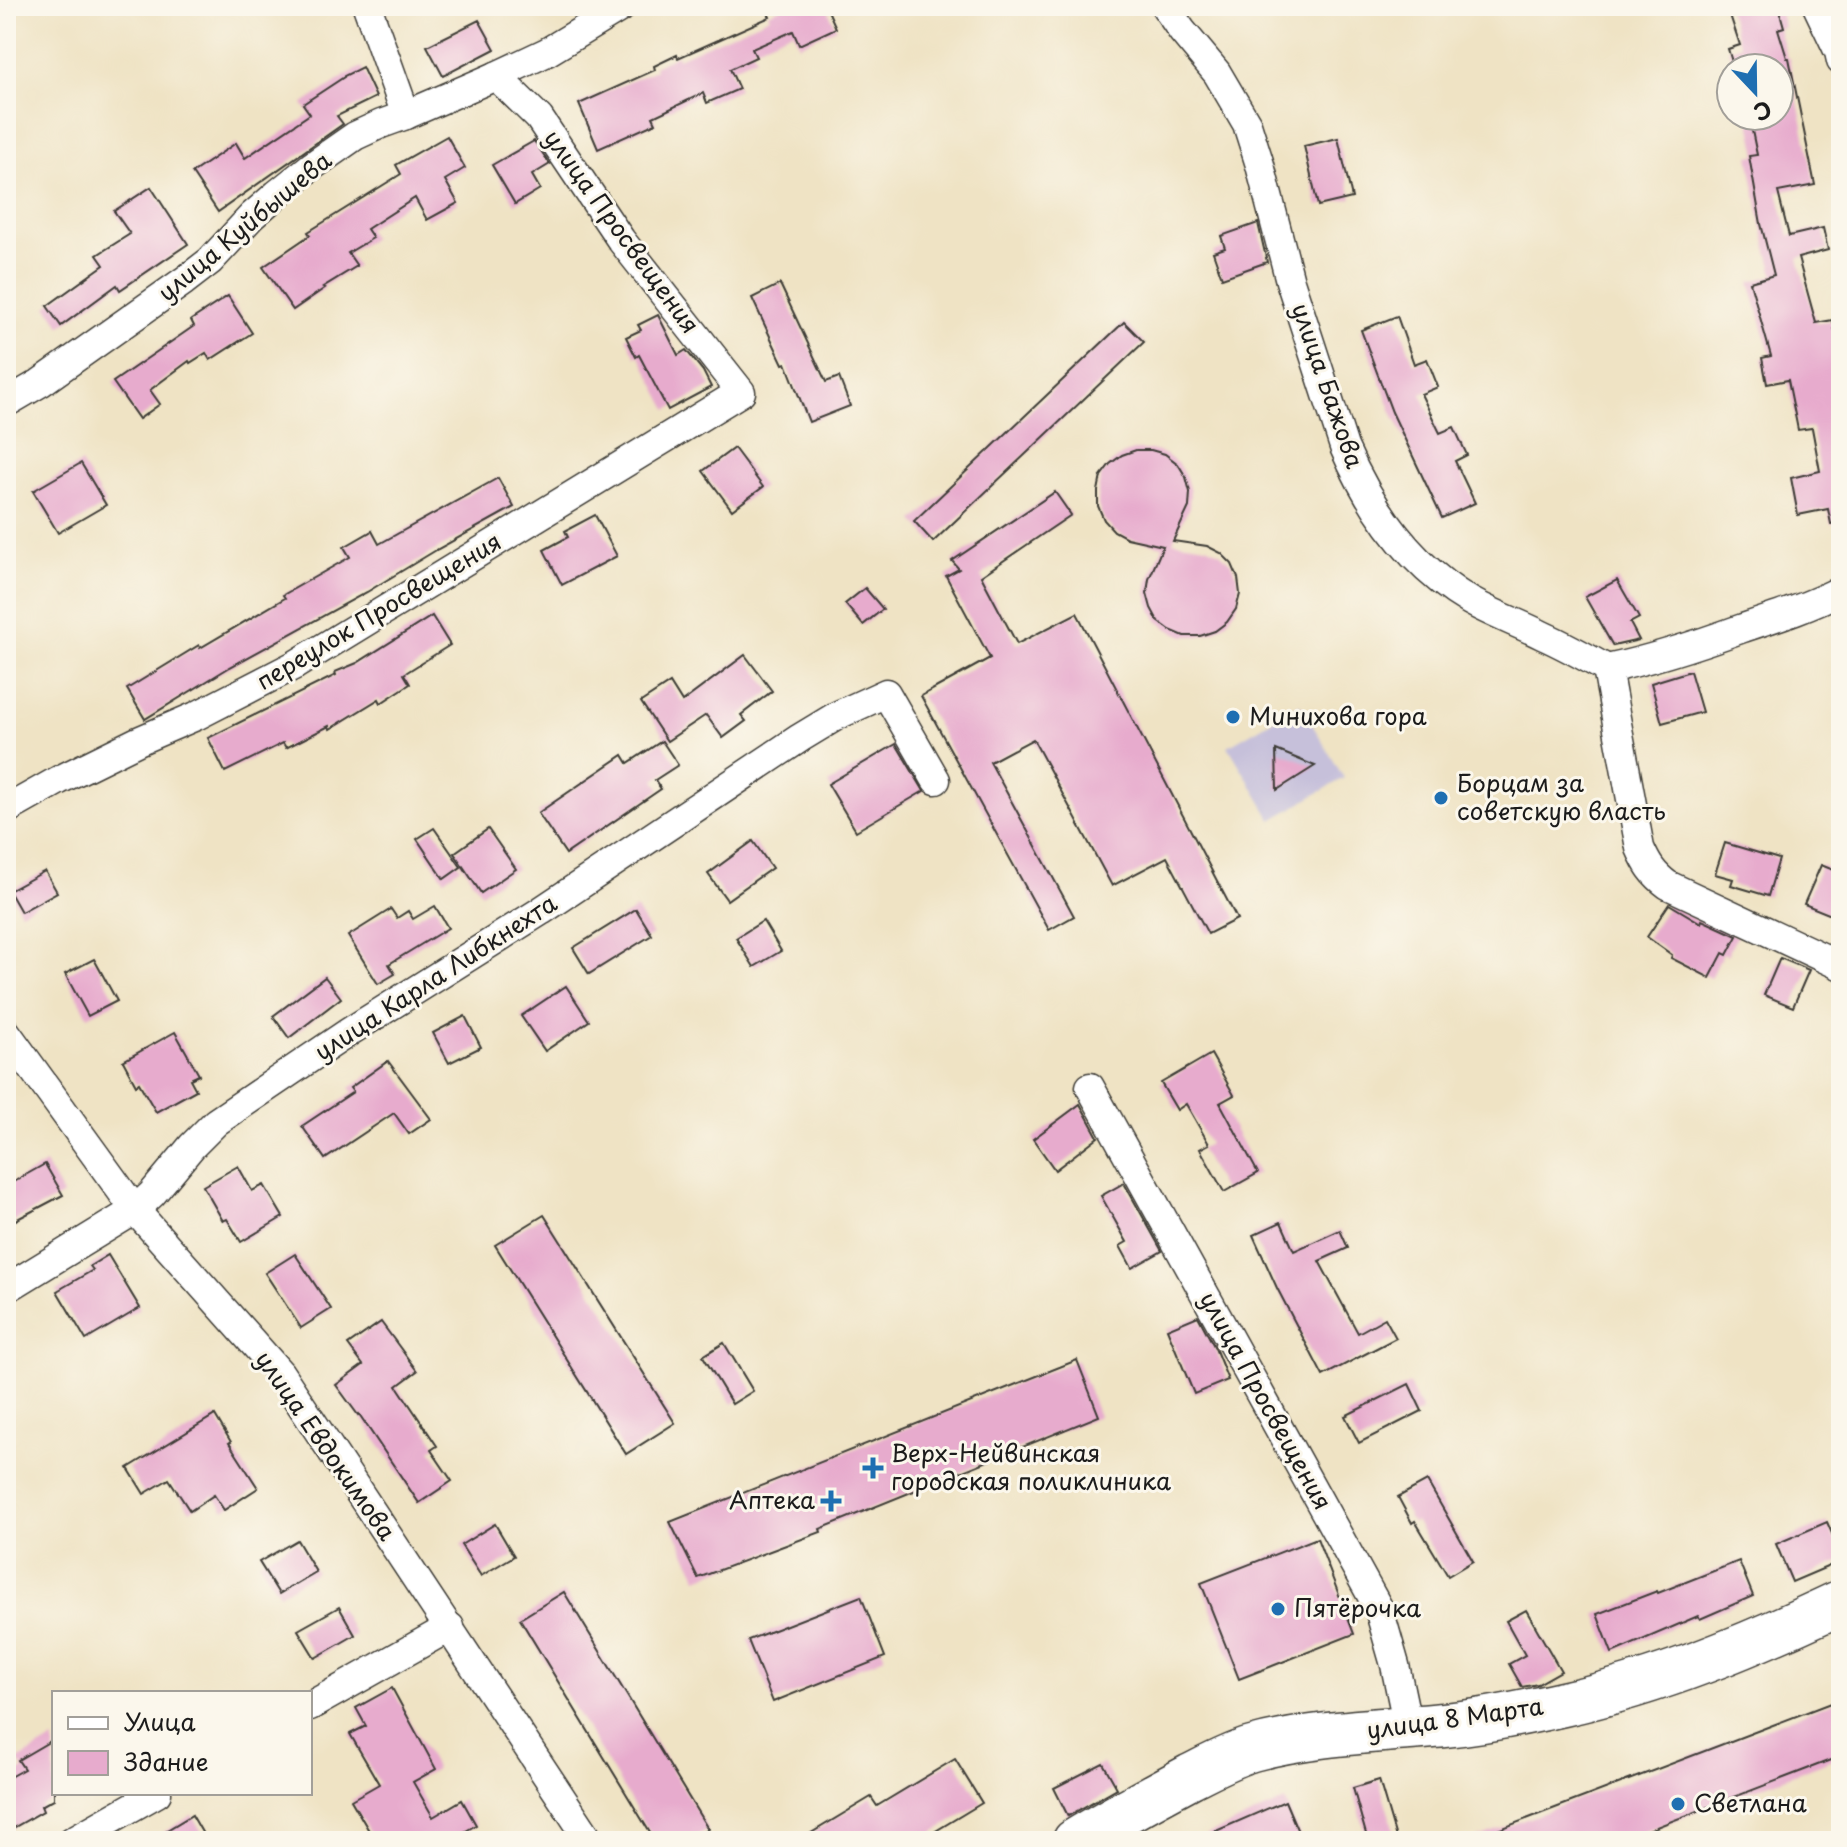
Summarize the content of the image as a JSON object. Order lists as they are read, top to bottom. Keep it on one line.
{"streets":{"main road":["улица 8 Марта"],"street":["улица Куйбышева","улица Просвещения","улица Бажова","переулок Просвещения","улица Карла Либкнехта","улица Евдокимова"]},"crossings":[["улица Куйбышева","улица Просвещения"],["улица Просвещения","переулок Просвещения"],["улица Просвещения","улица 8 Марта"],["улица Карла Либкнехта","улица Евдокимова"]],"places":{"other":["Минихова гора","Борцам за советскую власть","Пятёрочка","Светлана"],"health":["Верх-Нейвинская городская поликлиника","Аптека"]},"legend":["Улица","Здание"],"north":"bottom"}
